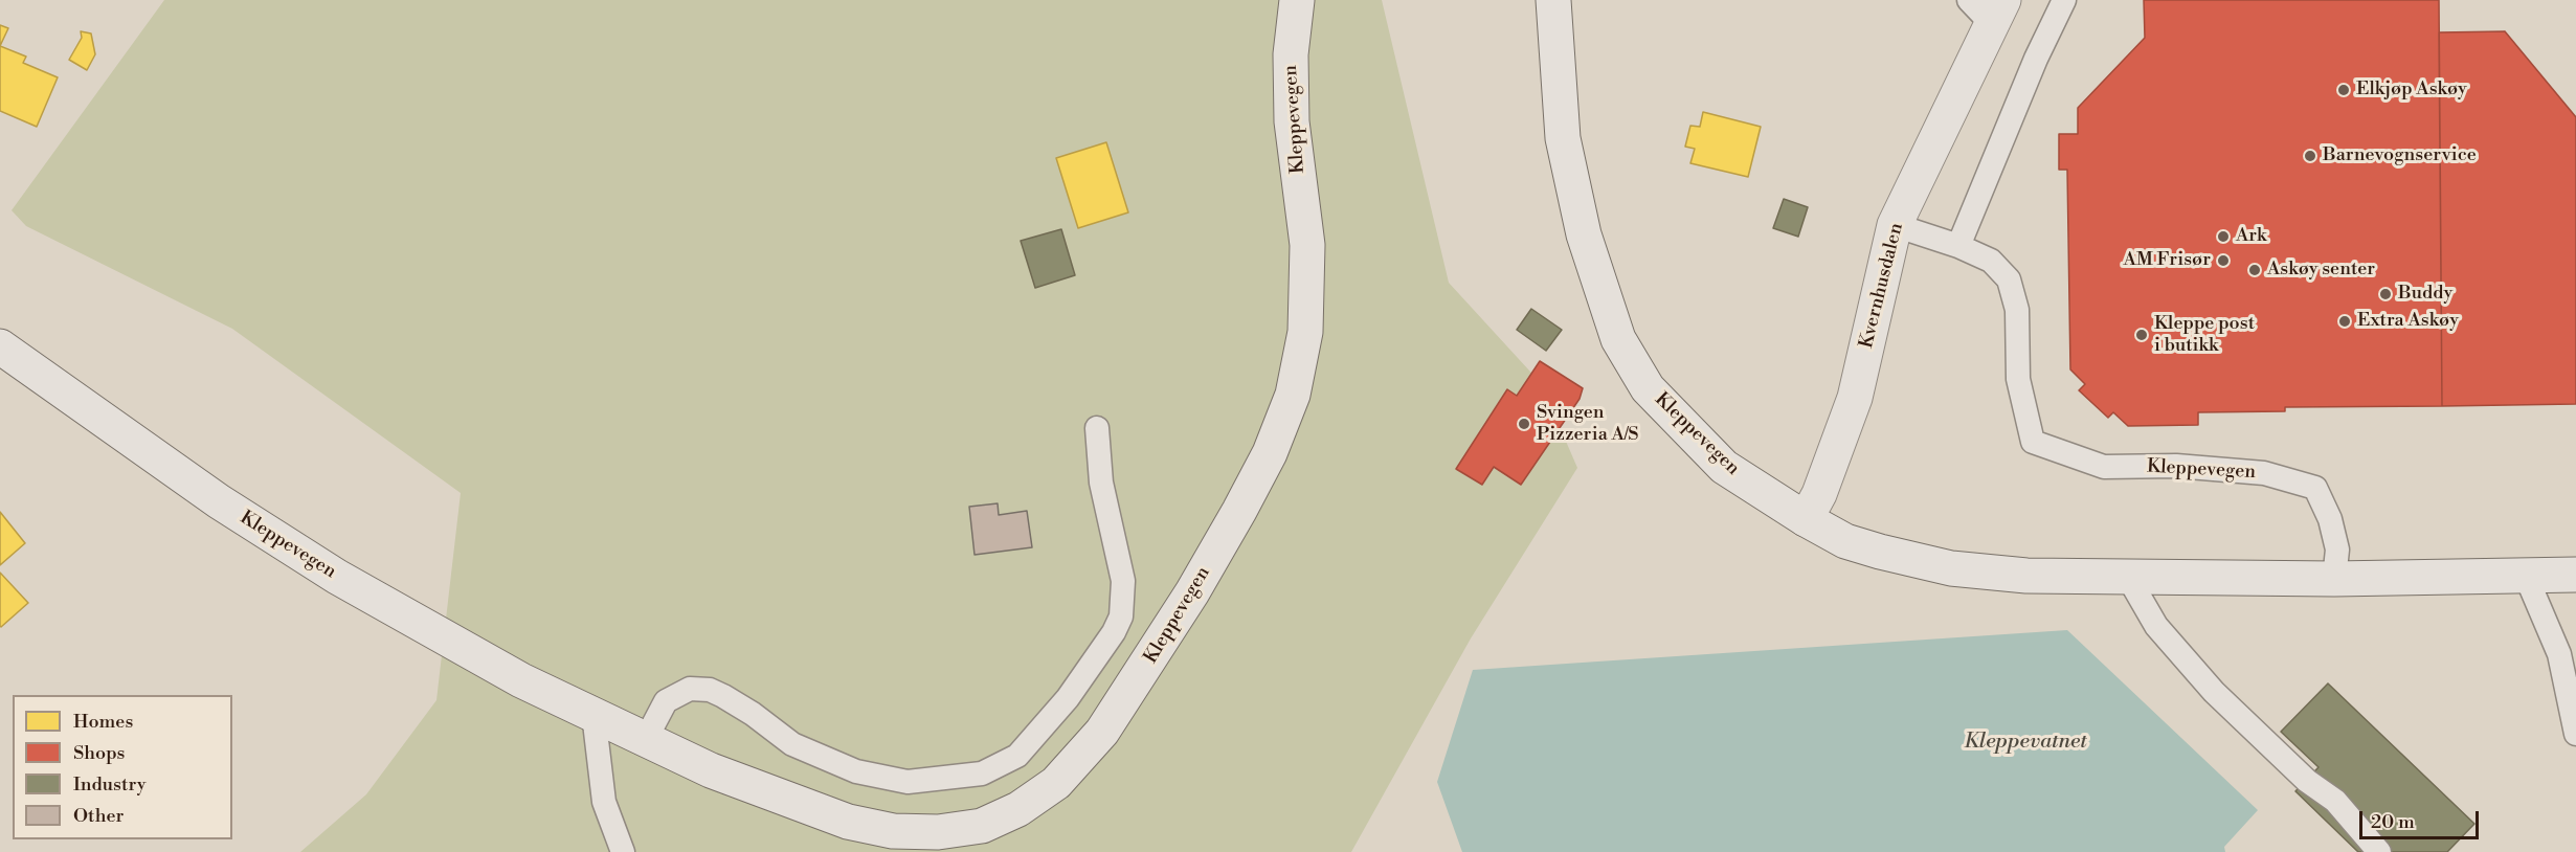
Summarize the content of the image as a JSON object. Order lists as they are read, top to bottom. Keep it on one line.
{"streets":{"main road":["Kleppevegen","Kvernhusdalen"]},"crossings":[["Kleppevegen","Kvernhusdalen"]],"water":["Kleppevatnet"],"places":["Elkjøp Askøy","Barnevognservice","Ark","AM Frisør","Askøy senter","Buddy","Extra Askøy","Kleppe post i butikk","Svingen Pizzeria A/S"],"legend":["Homes","Shops","Industry","Other"],"scale_bar":"20 m"}
